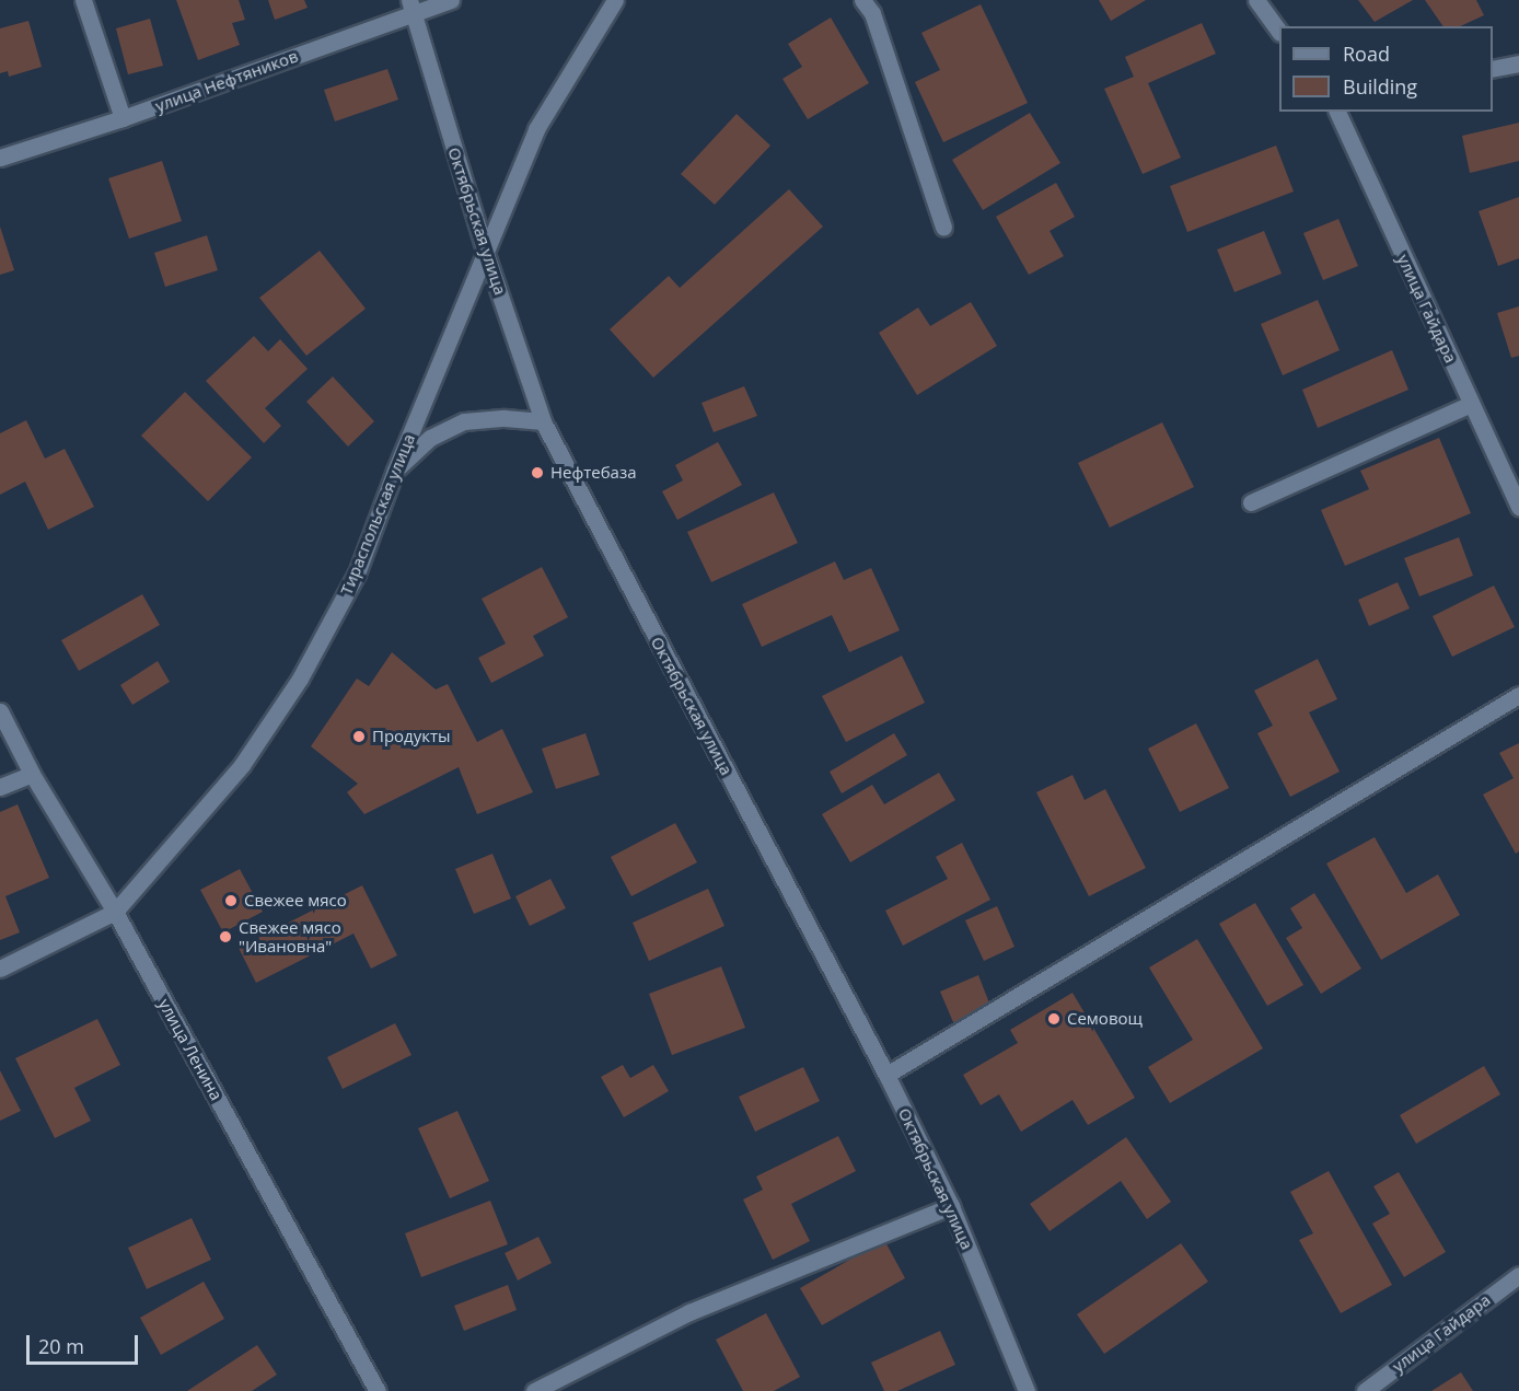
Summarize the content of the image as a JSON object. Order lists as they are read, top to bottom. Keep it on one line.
{"streets":{"street":["улица Нефтяников","Октябрьская улица","улица Гайдара","Тираспольская улица","улица Ленина"]},"crossings":[["улица Нефтяников","Октябрьская улица"],["Октябрьская улица","Тираспольская улица"],["Тираспольская улица","улица Ленина"]],"places":["Нефтебаза","Продукты","Свежее мясо","Свежее мясо \"Ивановна\"","Семовощ"],"legend":["Road","Building"],"scale_bar":"20 m"}
